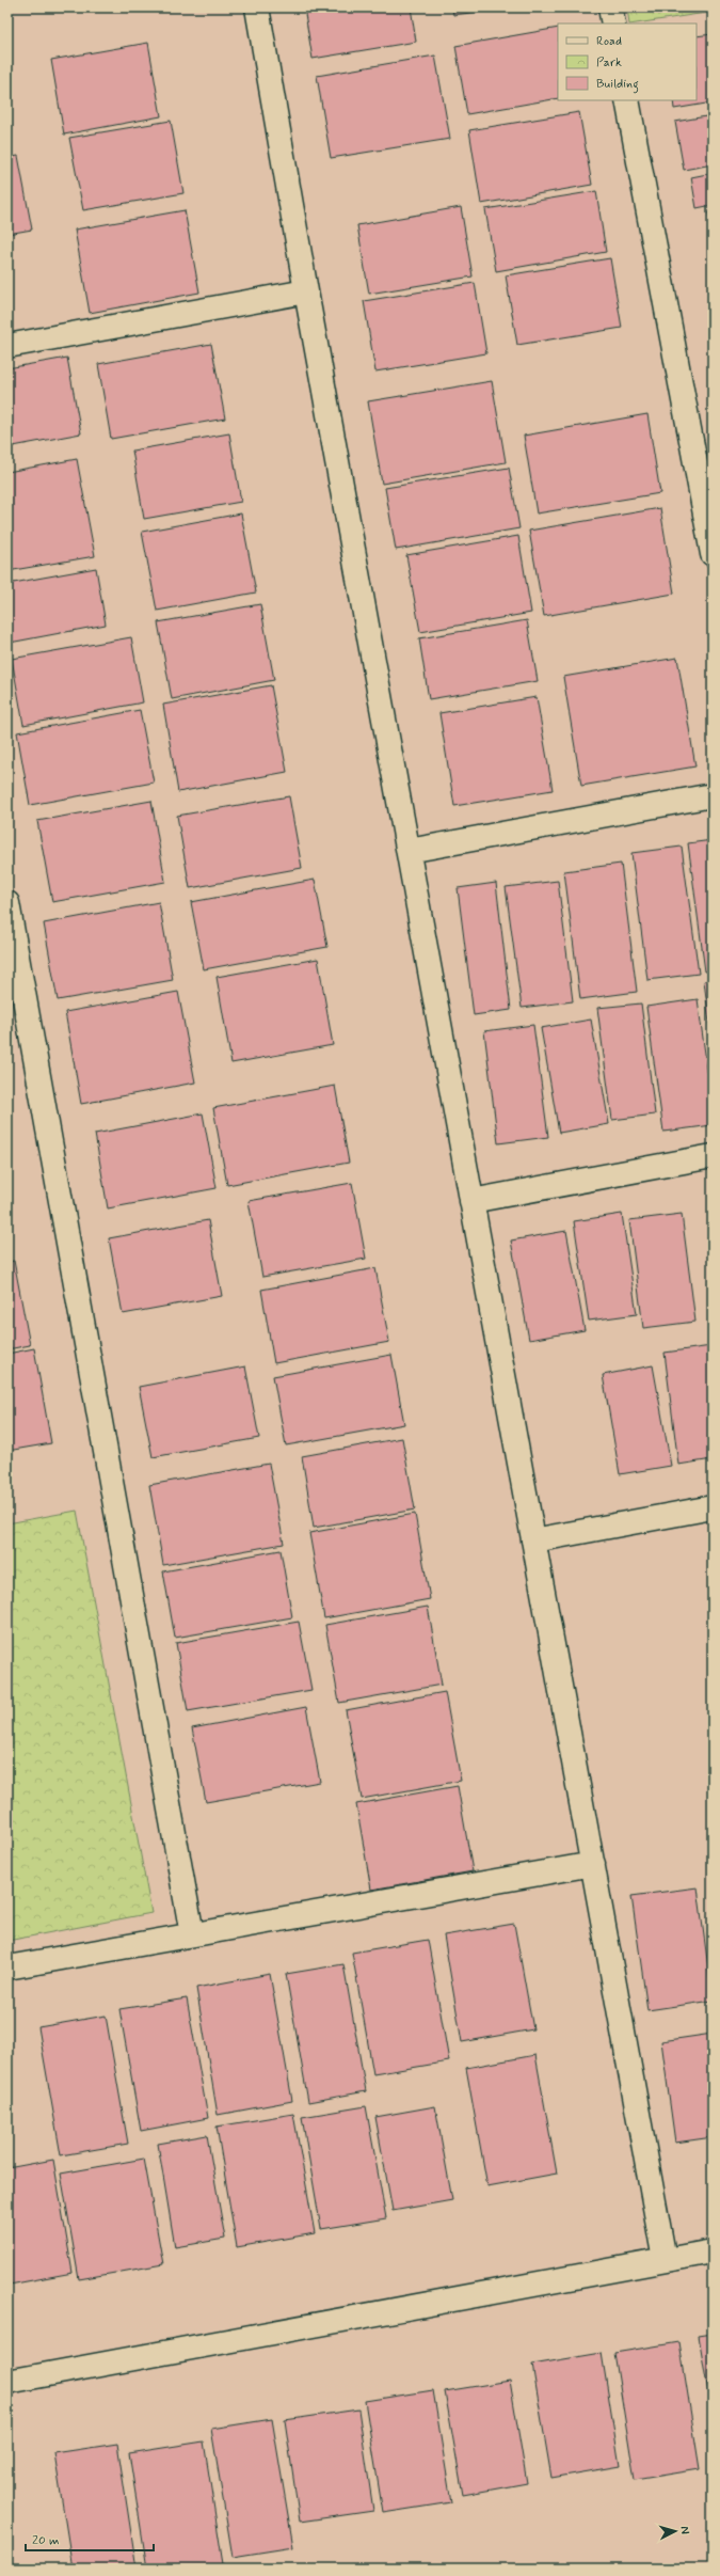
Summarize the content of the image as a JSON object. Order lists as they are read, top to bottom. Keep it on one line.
{"legend":["Road","Park","Building"],"scale_bar":"20 m","north":"right"}
